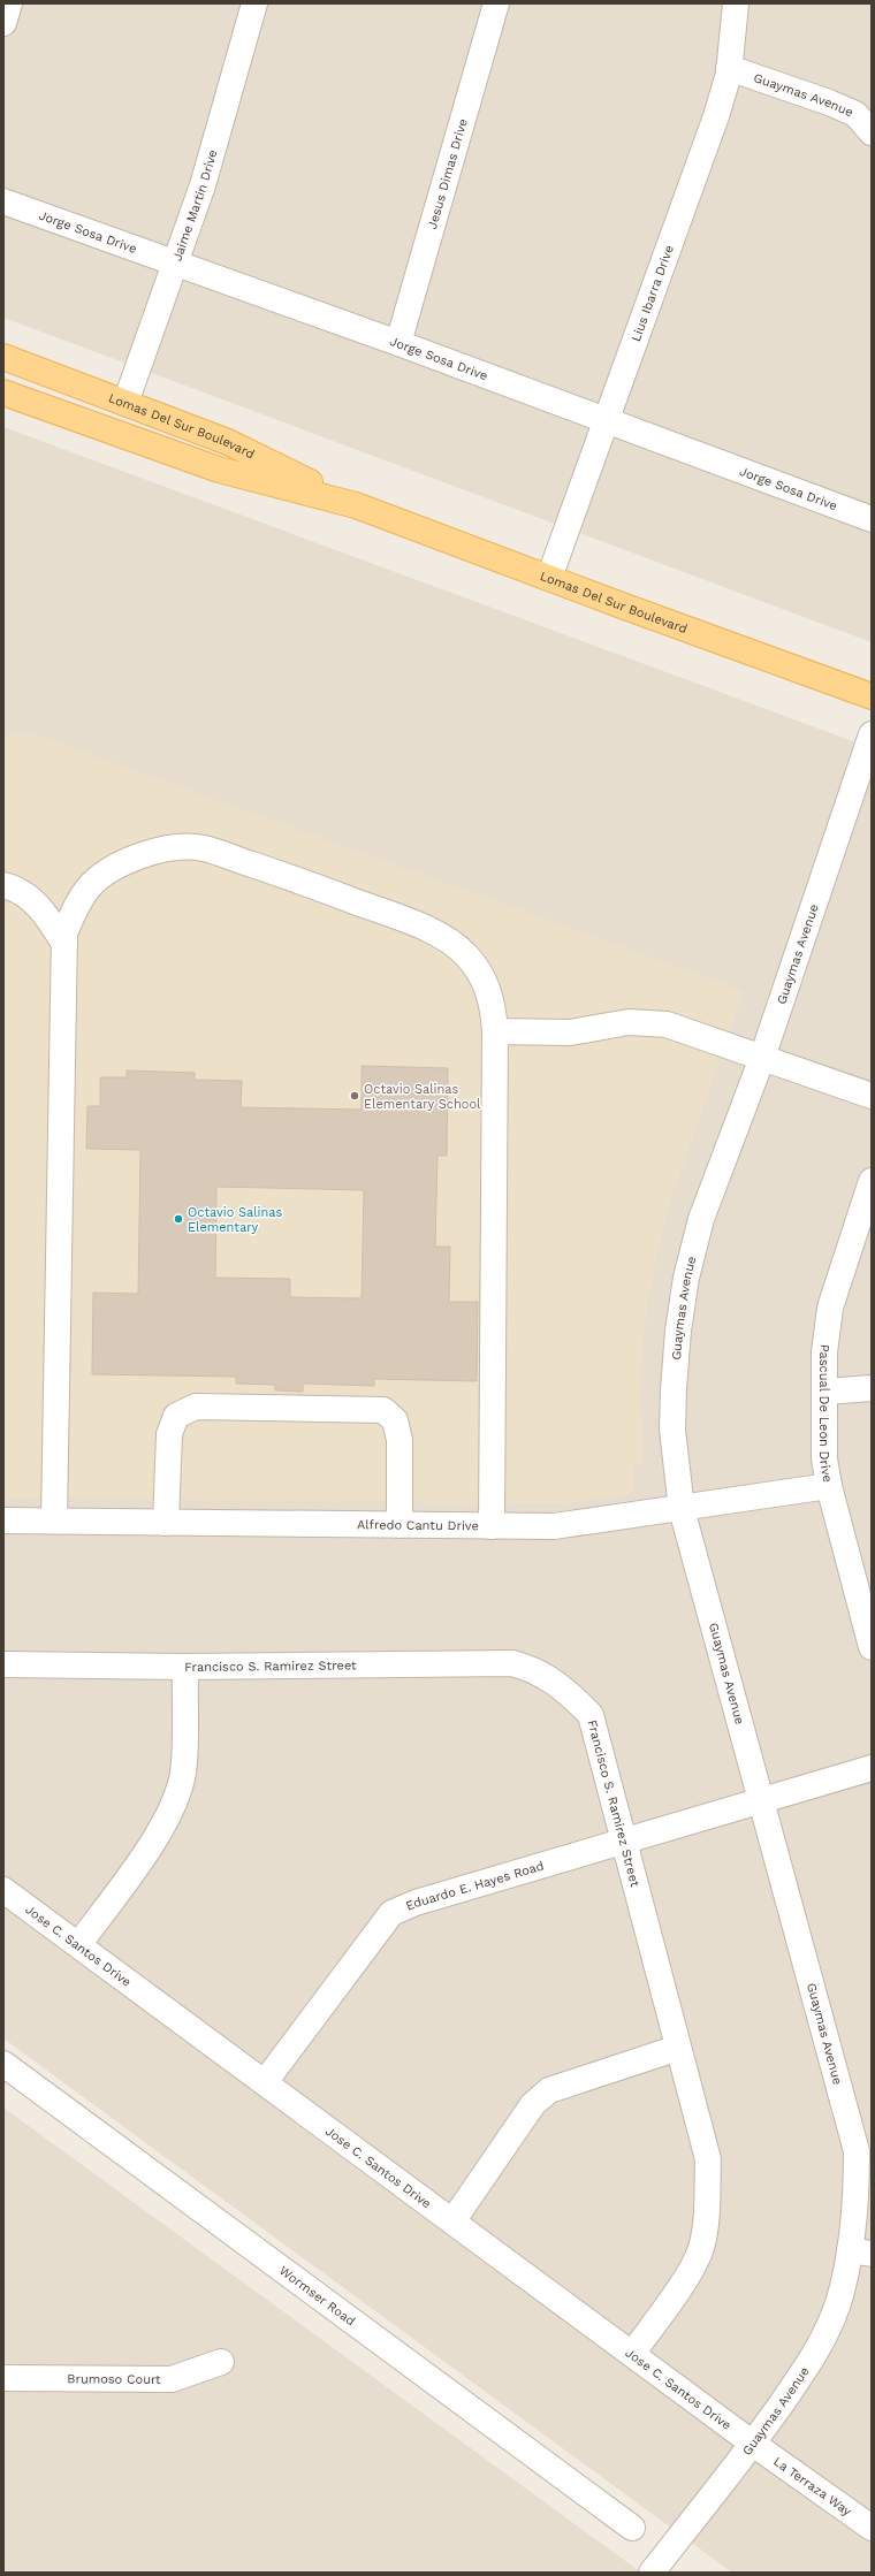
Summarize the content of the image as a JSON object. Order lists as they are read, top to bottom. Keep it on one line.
{"streets":{"main road":["Lomas Del Sur Boulevard"],"street":["Guaymas Avenue","Jesus Dimas Drive","Jaime Martin Drive","Jorge Sosa Drive","Lius Ibarra Drive","Pascual De Leon Drive","Alfredo Cantu Drive","Francisco S. Ramirez Street","Eduardo E. Hayes Road","Jose C. Santos Drive","Wormser Road","Brumoso Court","La Terraza Way"]},"crossings":[["Guaymas Avenue","Lius Ibarra Drive"],["Guaymas Avenue","Alfredo Cantu Drive"],["Guaymas Avenue","Eduardo E. Hayes Road"],["Guaymas Avenue","Jose C. Santos Drive"],["Guaymas Avenue","La Terraza Way"],["Jesus Dimas Drive","Jorge Sosa Drive"],["Jaime Martin Drive","Jorge Sosa Drive"],["Jaime Martin Drive","Lomas Del Sur Boulevard"],["Jorge Sosa Drive","Lius Ibarra Drive"],["Lius Ibarra Drive","Lomas Del Sur Boulevard"],["Pascual De Leon Drive","Alfredo Cantu Drive"],["Francisco S. Ramirez Street","Eduardo E. Hayes Road"],["Francisco S. Ramirez Street","Jose C. Santos Drive"],["Eduardo E. Hayes Road","Jose C. Santos Drive"],["Jose C. Santos Drive","La Terraza Way"]],"places":["Octavio Salinas Elementary School","Octavio Salinas Elementary"]}
